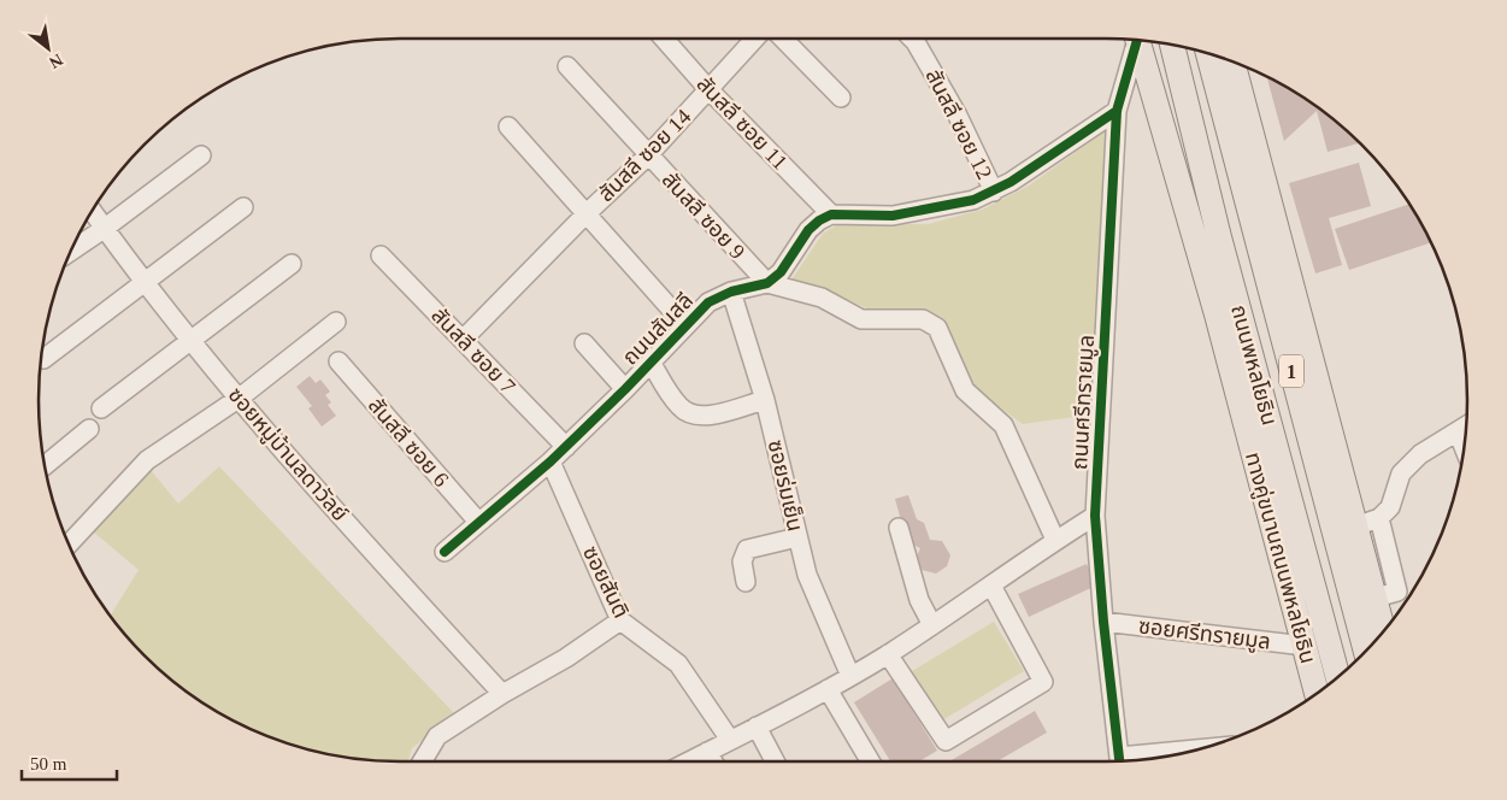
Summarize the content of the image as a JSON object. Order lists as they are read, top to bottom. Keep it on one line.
{"streets":{"main road":["ถนนพหลโยธิน","1","ทางคู่ขนานถนนพหลโยธิน"],"street":["สันสลี ซอย 11","สันสลี ซอย 12","สันสลี ซอย 14","สันสลี ซอย 9","ถนนสันสลี","สันสลี ซอย 7","ถนนศรีทรายมูล","สันสลี ซอย 6","ซอยหมู่บ้านลดาวัลย์","ซอยร่มเย็น","ซอยสันติ","ซอยศรีทรายมูล"]},"crossings":[["สันสลี ซอย 11","สันสลี ซอย 14"],["สันสลี ซอย 14","สันสลี ซอย 9"],["สันสลี ซอย 14","สันสลี ซอย 7"],["สันสลี ซอย 9","ถนนสันสลี"],["ถนนสันสลี","สันสลี ซอย 7"],["ถนนสันสลี","สันสลี ซอย 6"],["ถนนสันสลี","ซอยร่มเย็น"],["ถนนสันสลี","ซอยสันติ"],["ถนนศรีทรายมูล","ซอยศรีทรายมูล"],["ทางคู่ขนานถนนพหลโยธิน","ซอยศรีทรายมูล"]],"scale_bar":"50 m","north":"bottom right"}
